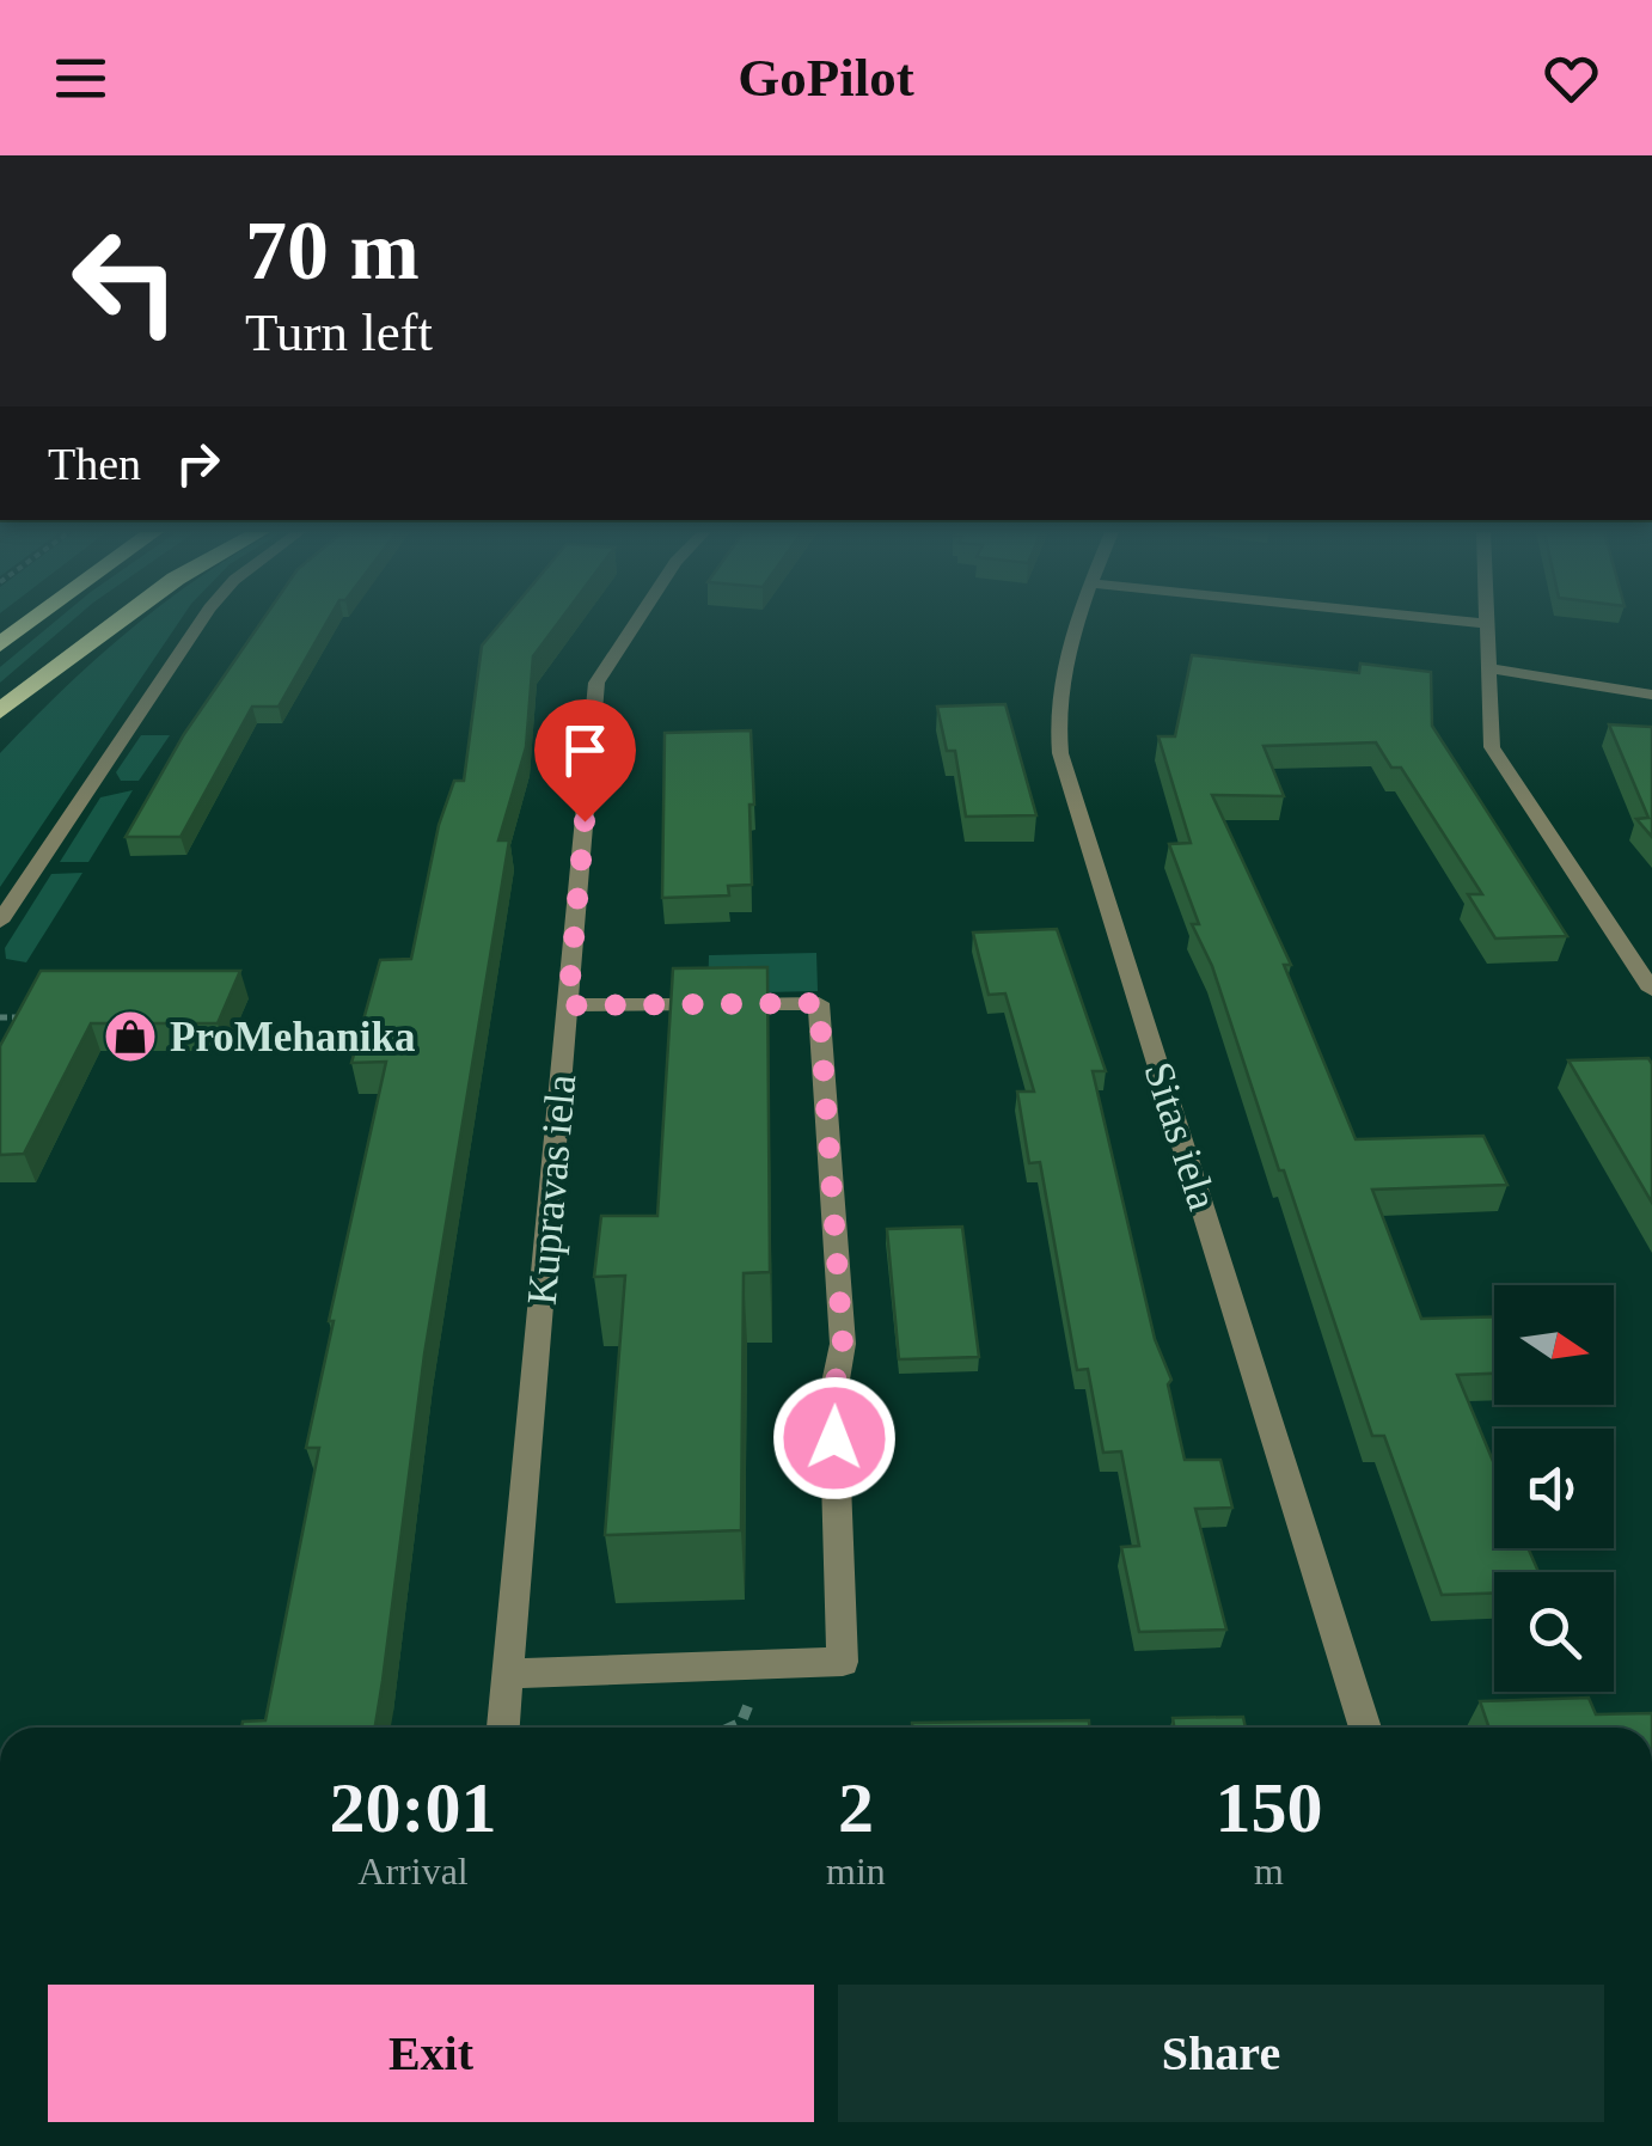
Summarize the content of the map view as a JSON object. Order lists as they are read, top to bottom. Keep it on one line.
{"streets":{"street":["Sitas iela","Kupravas iela"]},"places":{"shop":["ProMehanika"]},"north":"right","page":{"header":"GoPilot","turn":["70 m","Turn left"],"then":"Then","eta":["20:01","Arrival","2","min","150","m"],"buttons":["Exit","Share"]}}
